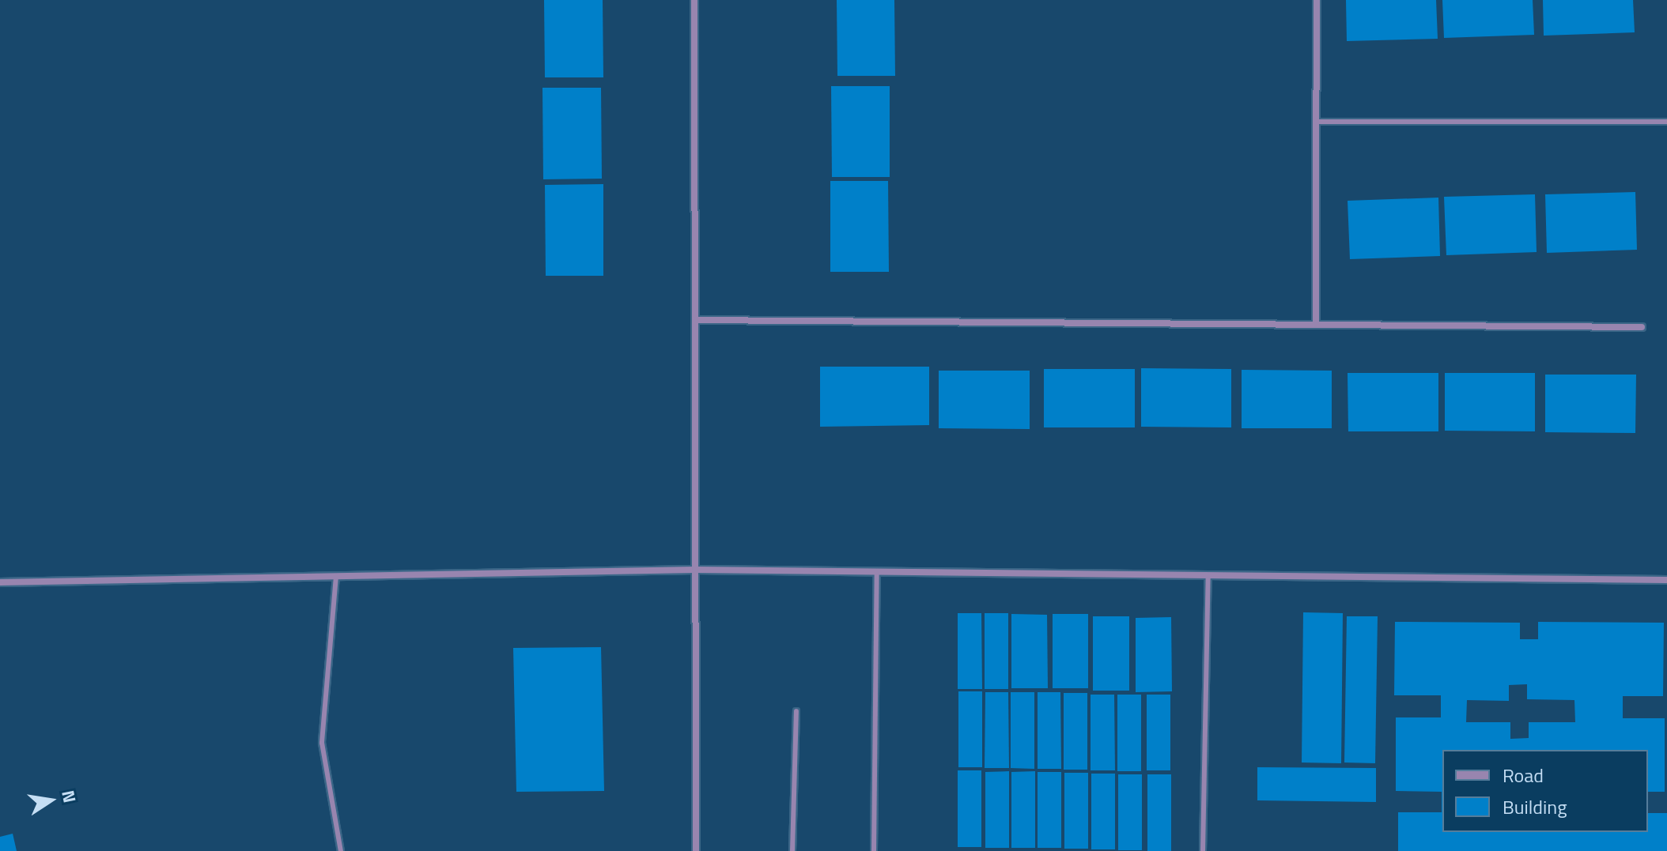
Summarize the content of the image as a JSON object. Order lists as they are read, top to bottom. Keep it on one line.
{"legend":["Road","Building"],"north":"right"}
